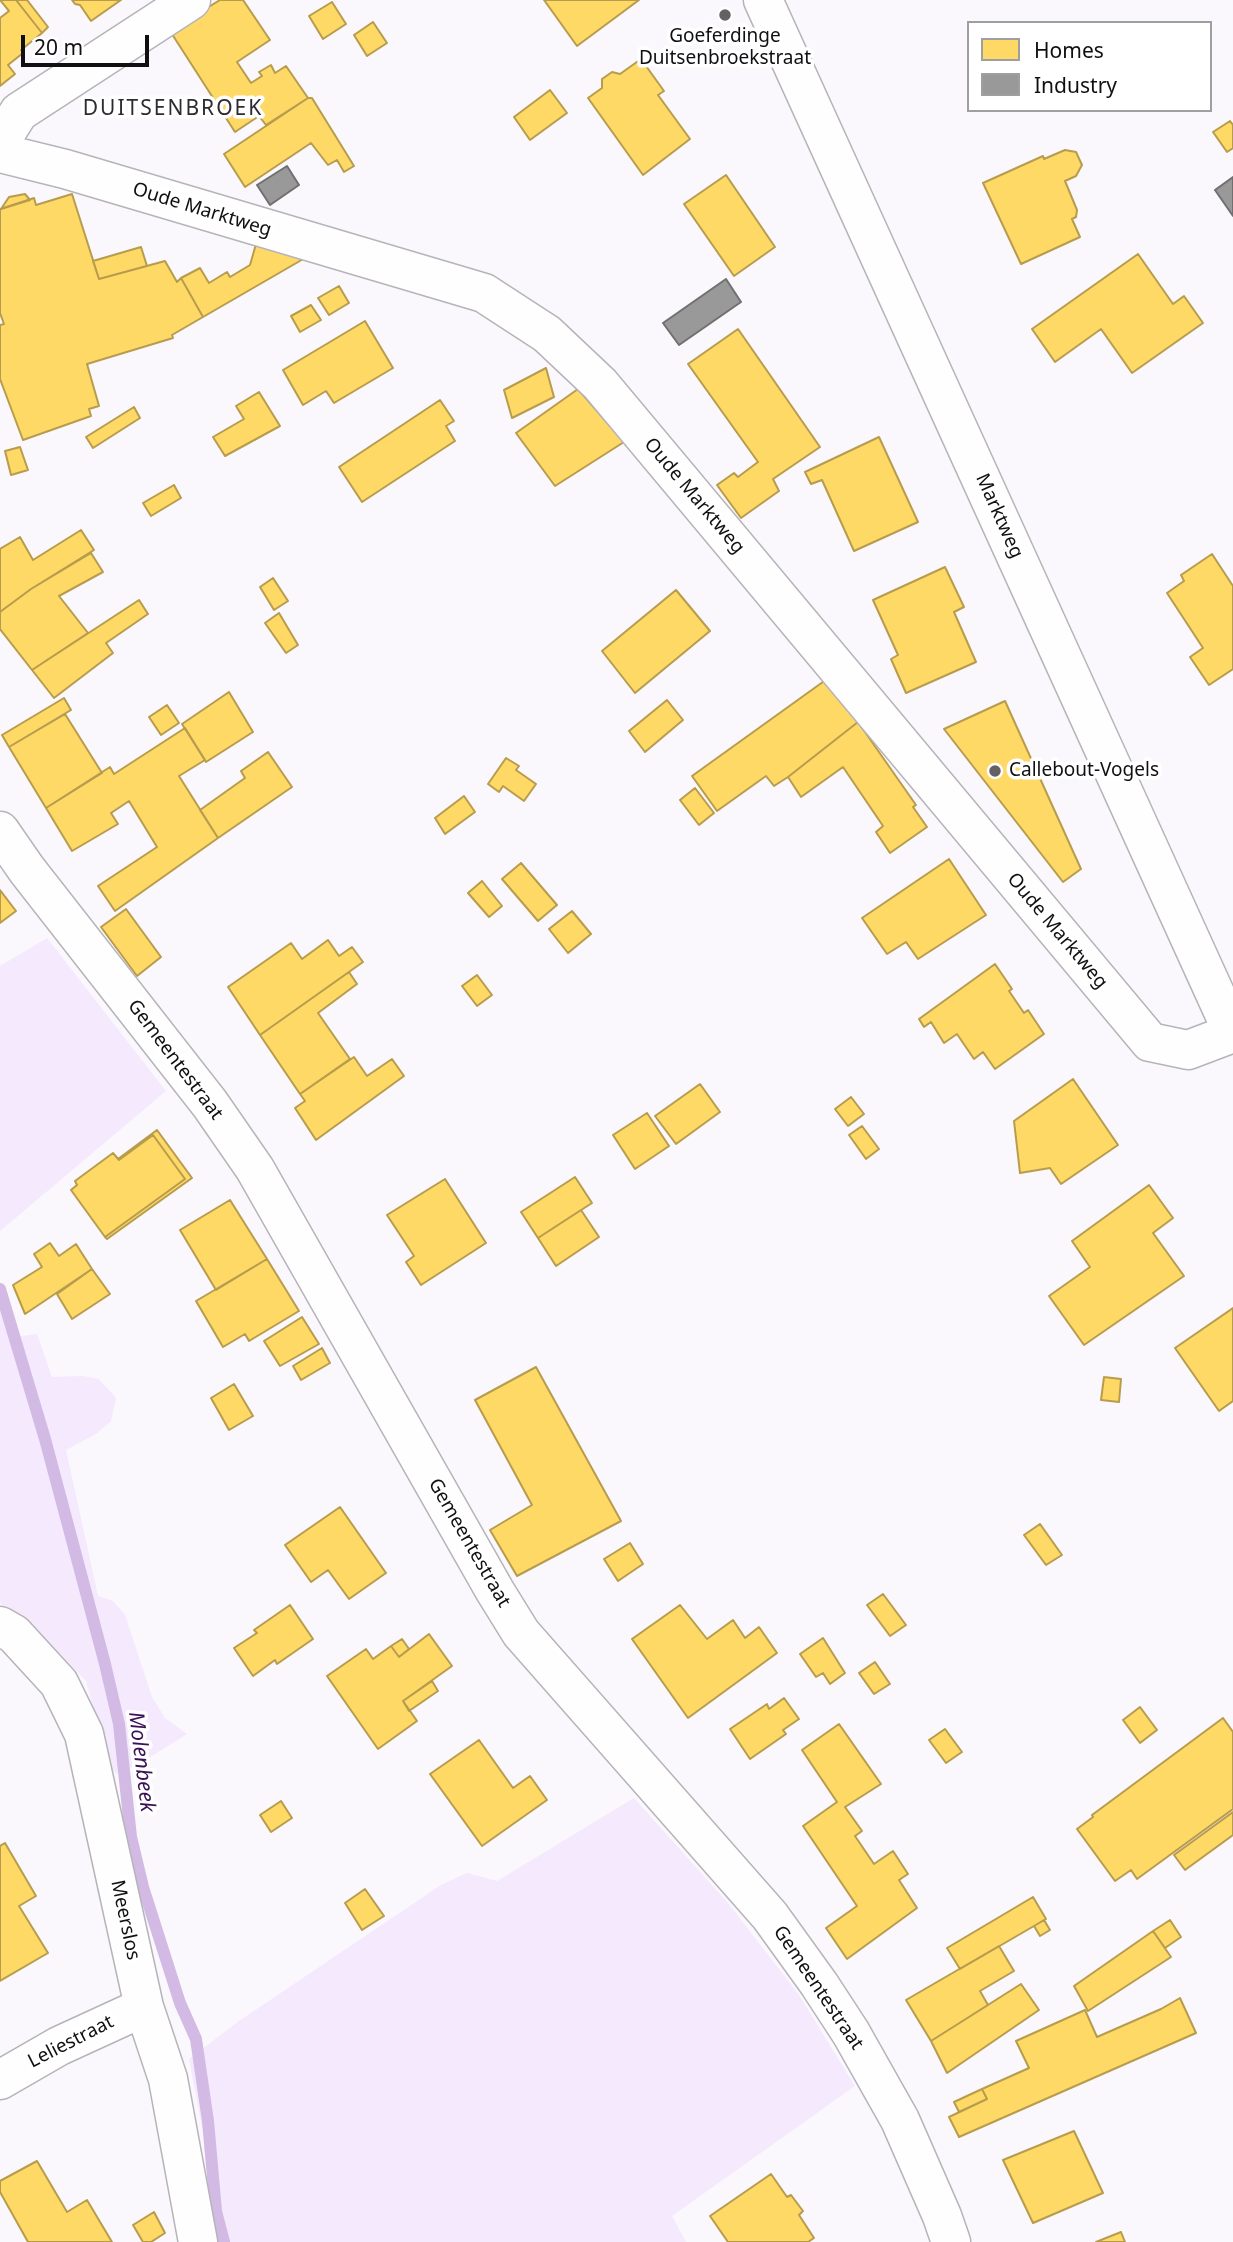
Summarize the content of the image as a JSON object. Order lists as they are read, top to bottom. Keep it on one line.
{"streets":{"street":["Oude Marktweg","Marktweg","Gemeentestraat","Meerslos","Leliestraat"]},"crossings":[["Oude Marktweg","Marktweg"],["Meerslos","Leliestraat"]],"districts":["DUITSENBROEK"],"water":["Molenbeek"],"places":["Goeferdinge Duitsenbroekstraat","Callebout-Vogels"],"legend":["Homes","Industry"],"scale_bar":"20 m"}
